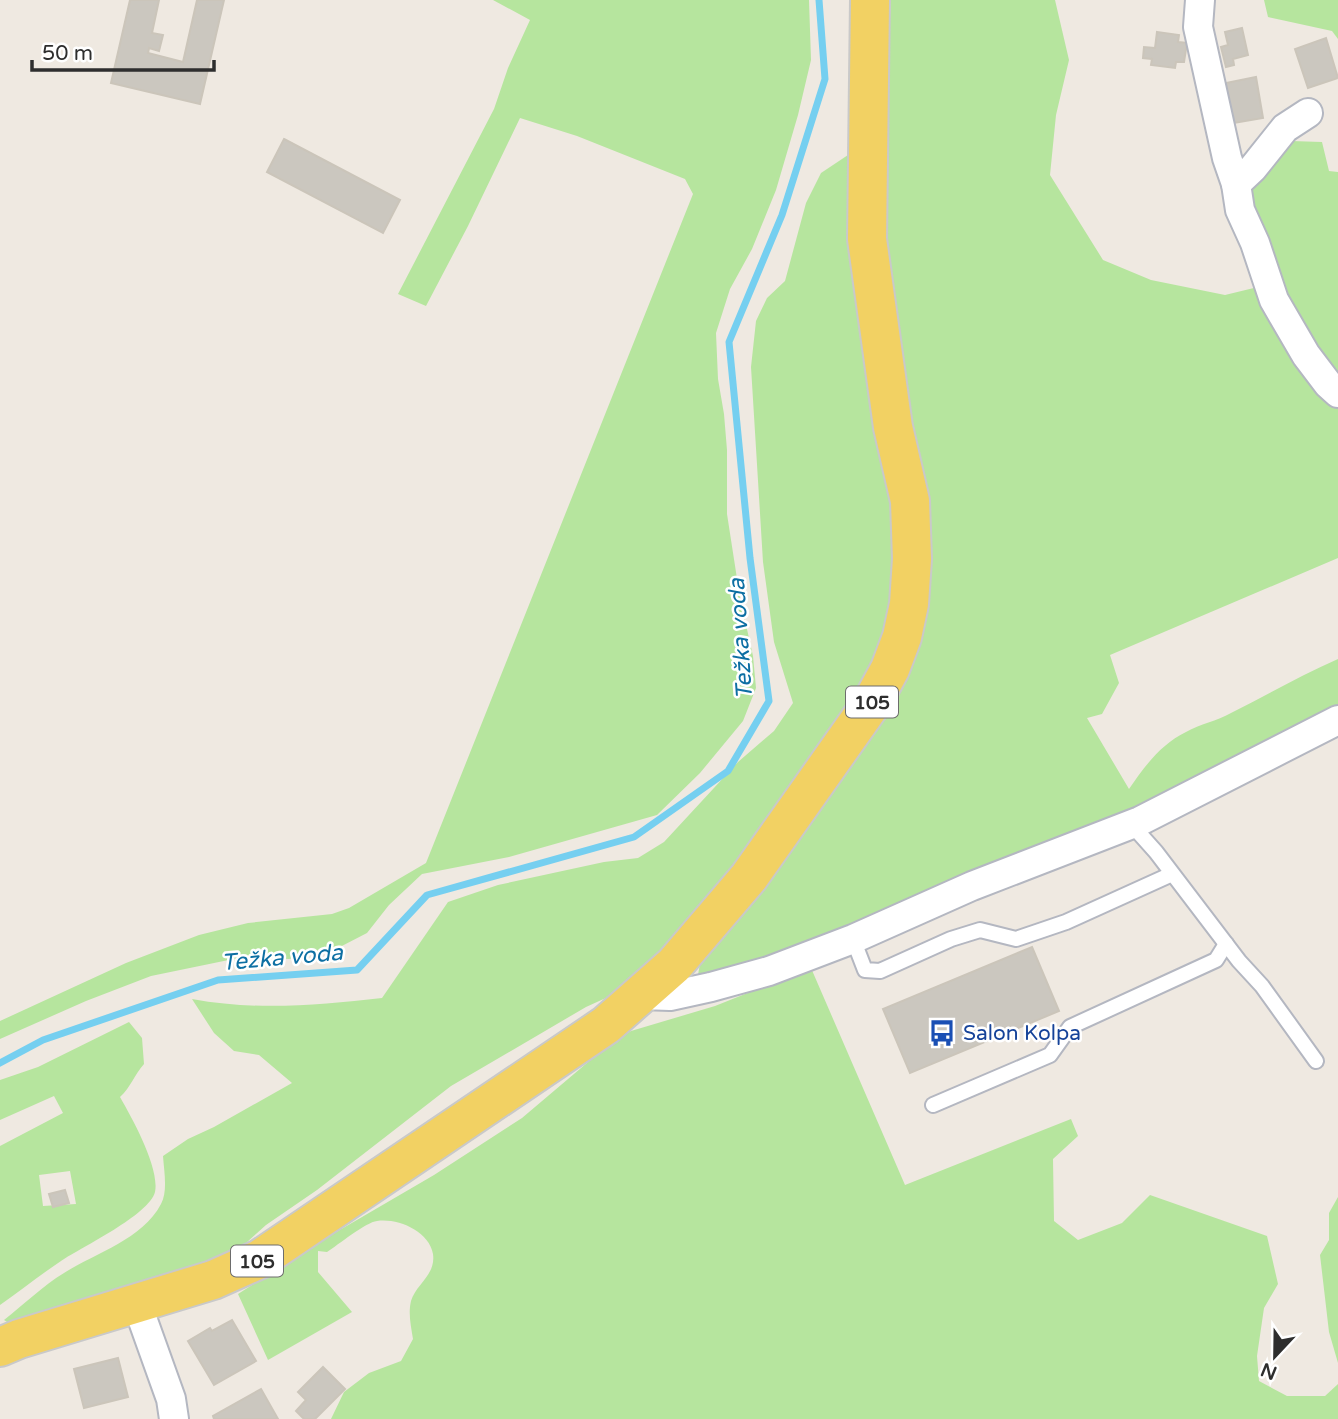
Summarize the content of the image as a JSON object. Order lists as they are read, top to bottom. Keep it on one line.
{"streets":{"main road":["105"]},"water":["Težka voda"],"places":{"bus stop":["Salon Kolpa"]},"scale_bar":"50 m","north":"bottom"}
